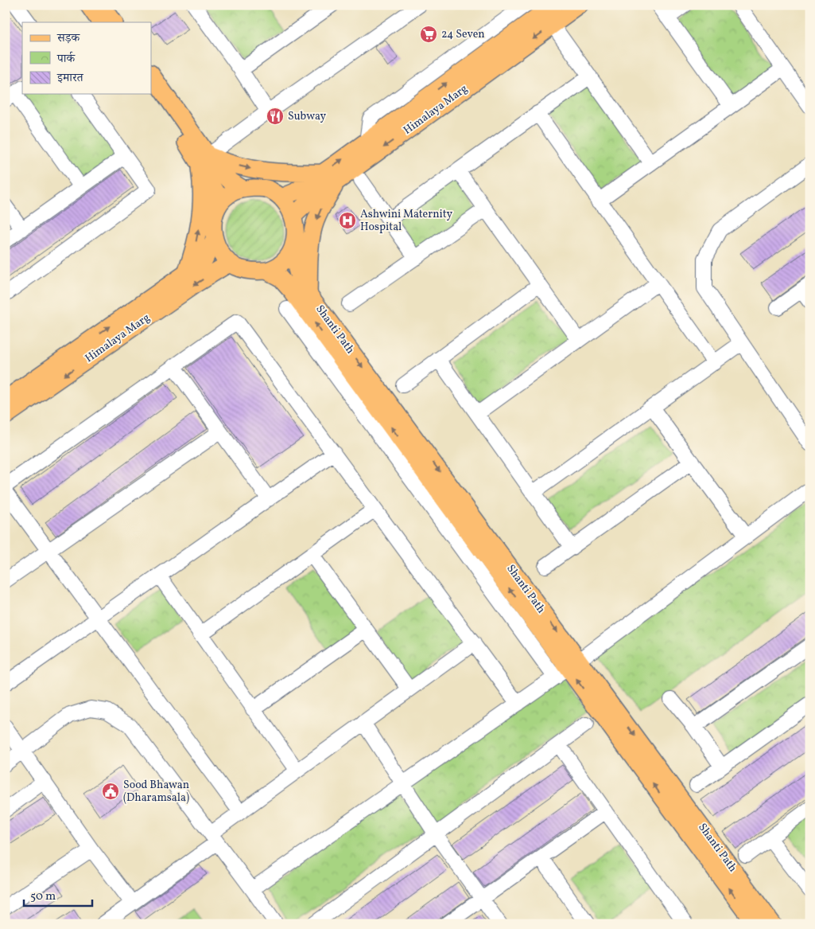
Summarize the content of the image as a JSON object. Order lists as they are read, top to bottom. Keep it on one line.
{"streets":{"main road":["Himalaya Marg","Shanti Path"]},"crossings":[["Himalaya Marg","Shanti Path"]],"places":{"supermarket":["24 Seven"],"restaurant":["Subway"],"hospital":["Ashwini Maternity Hospital"],"public building":["Sood Bhawan (Dharamsala)"]},"legend":["सड़क","पार्क","इमारत"],"scale_bar":"50 m"}
